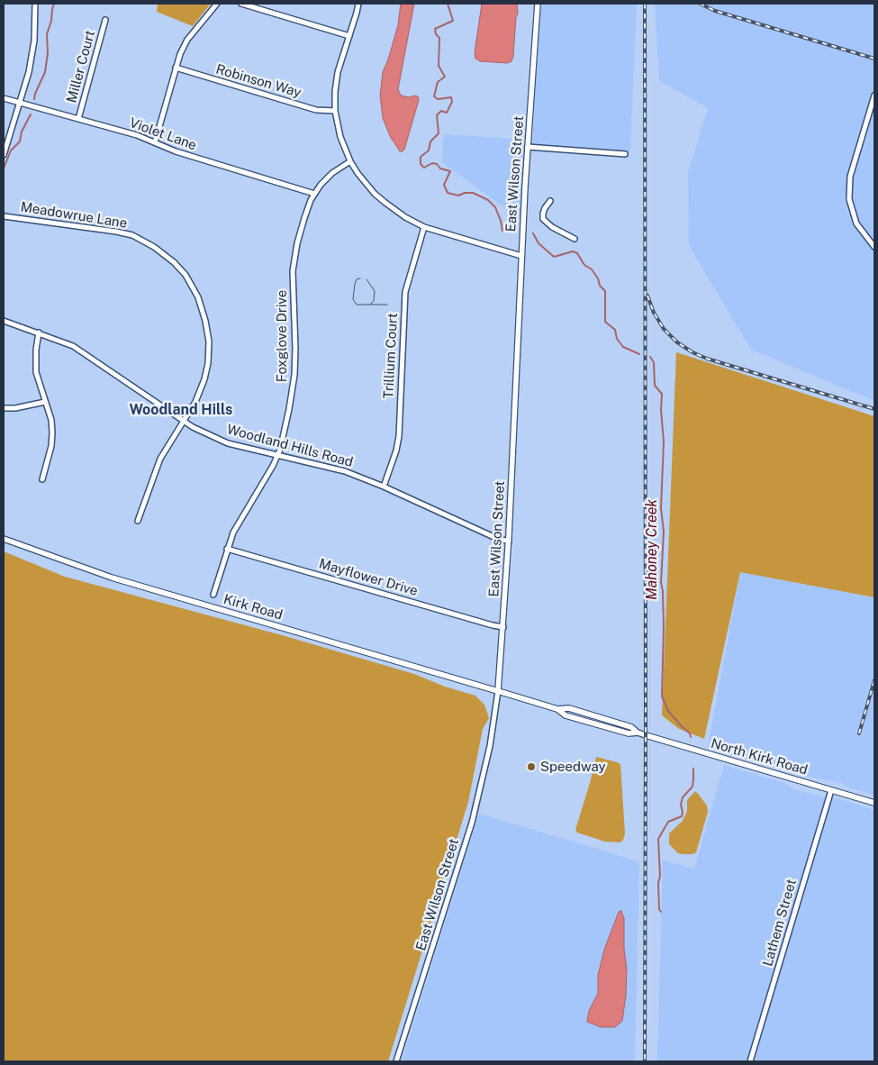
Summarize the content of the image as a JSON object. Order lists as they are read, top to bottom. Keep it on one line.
{"streets":{"street":["Miller Court","Robinson Way","Violet Lane","East Wilson Street","Meadowrue Lane","Foxglove Drive","Trillium Court","Woodland Hills Road","Mayflower Drive","Kirk Road","North Kirk Road","Lathem Street"]},"crossings":[["Miller Court","Violet Lane"],["Violet Lane","Foxglove Drive"],["East Wilson Street","Woodland Hills Road"],["East Wilson Street","Mayflower Drive"],["East Wilson Street","Kirk Road"],["East Wilson Street","North Kirk Road"],["Meadowrue Lane","Woodland Hills Road"],["Foxglove Drive","Woodland Hills Road"],["Foxglove Drive","Mayflower Drive"],["Trillium Court","Woodland Hills Road"],["Kirk Road","North Kirk Road"],["North Kirk Road","Lathem Street"]],"districts":["Woodland Hills"],"water":["Mahoney Creek"],"places":["Speedway"]}
